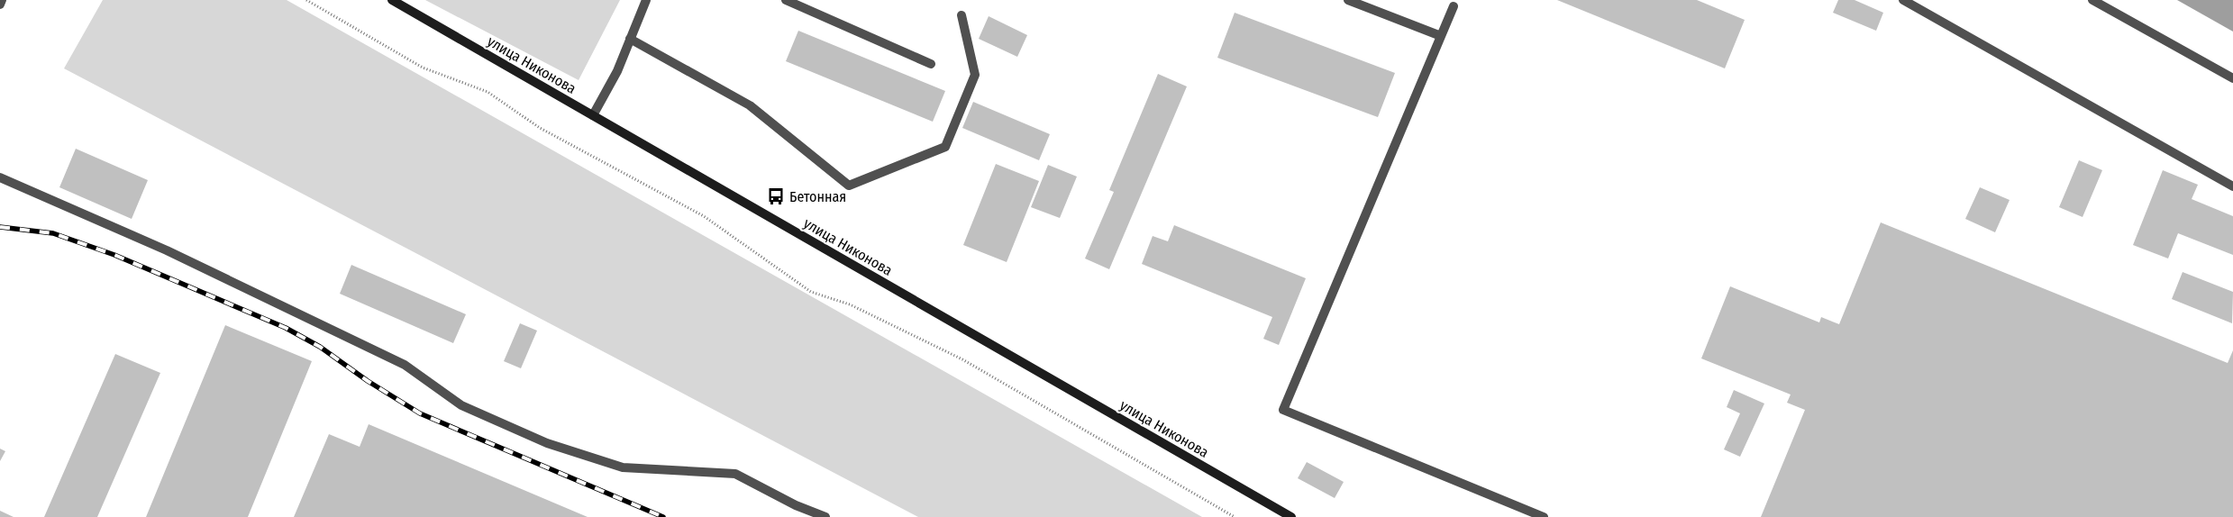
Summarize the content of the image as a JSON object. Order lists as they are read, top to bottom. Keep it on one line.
{"streets":{"main road":["улица Никонова"]},"places":{"bus stop":["Бетонная"]}}
